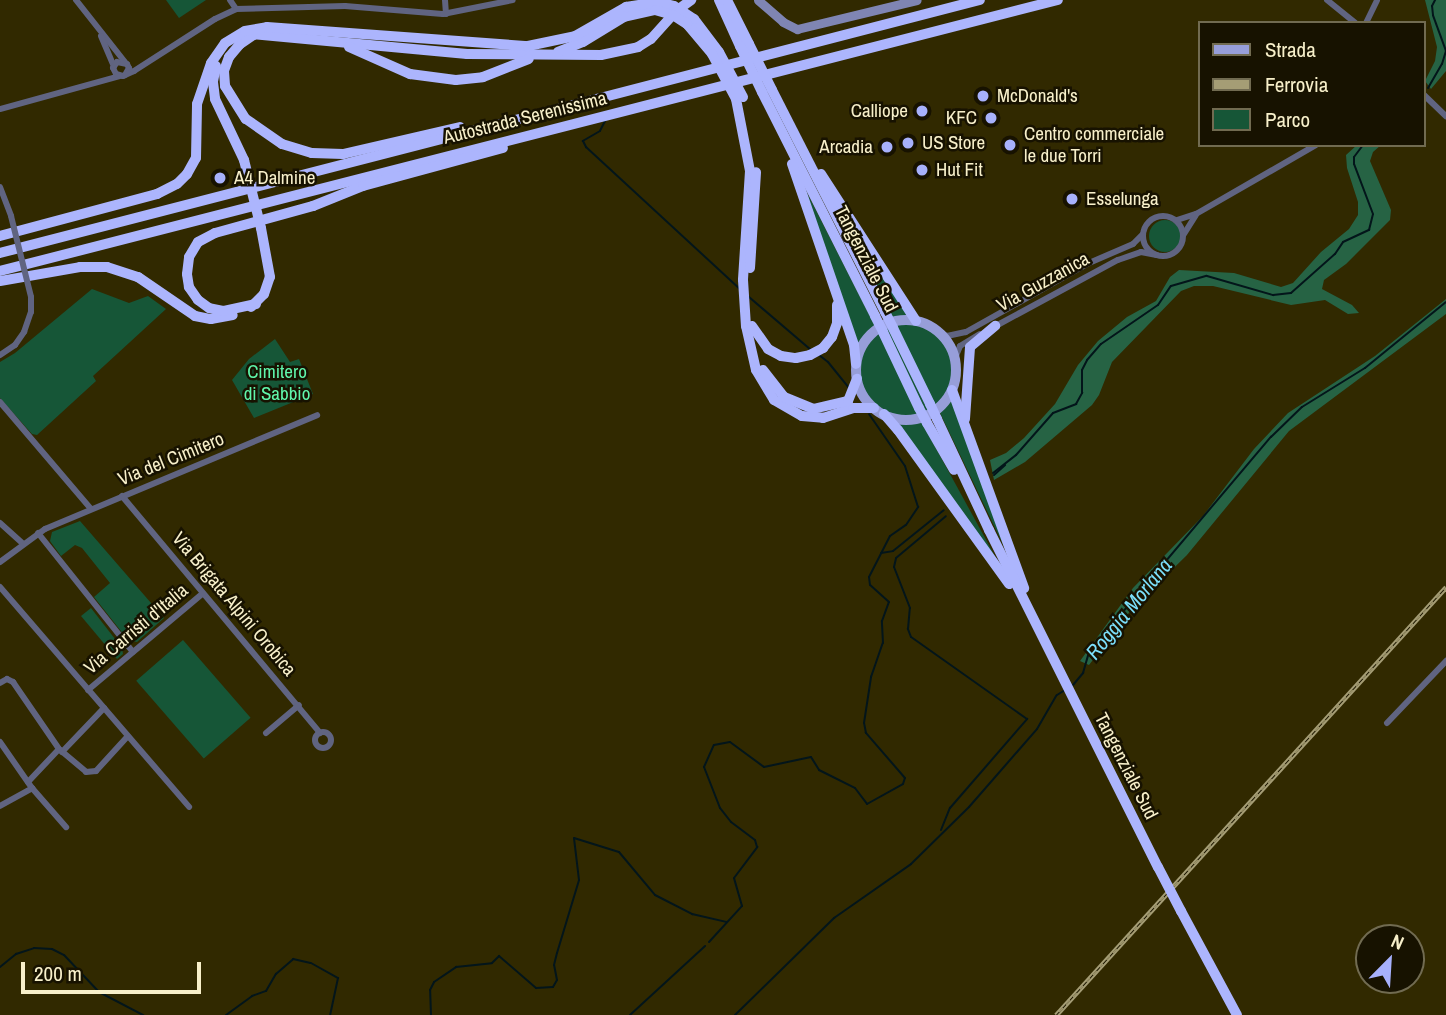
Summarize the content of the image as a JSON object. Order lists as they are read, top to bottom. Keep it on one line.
{"streets":{"highway":["Autostrada Serenissima","Tangenziale Sud"],"street":["Via Guzzanica","Via del Cimitero","Via Brigata Alpini Orobica","Via Carristi d'Italia"]},"crossings":[["Via del Cimitero","Via Brigata Alpini Orobica"],["Via Brigata Alpini Orobica","Via Carristi d'Italia"]],"water":["Roggia Morlana"],"parks":["Cimitero di Sabbio"],"places":["McDonald's","Calliope","KFC","US Store","Centro commerciale le due Torri","Arcadia","Hut Fit","A4 Dalmine","Esselunga"],"legend":["Strada","Ferrovia","Parco"],"scale_bar":"200 m","north":"top right"}
